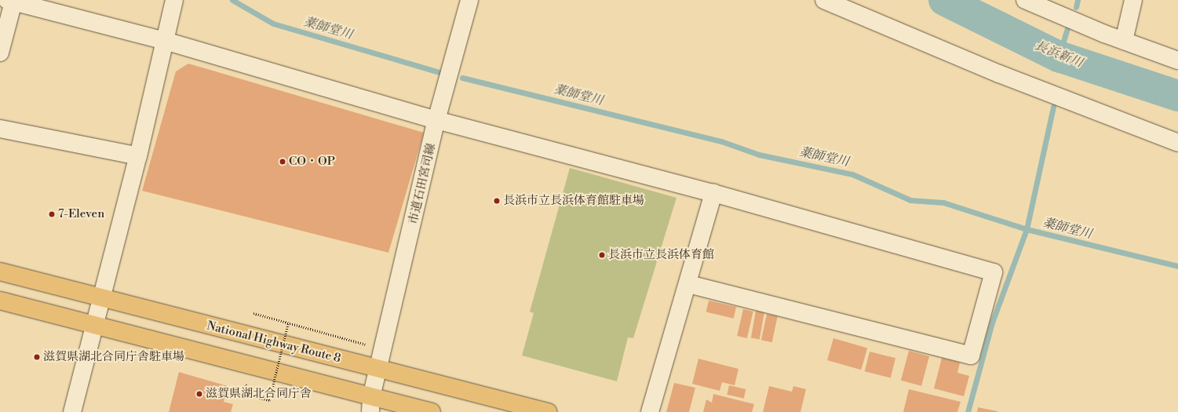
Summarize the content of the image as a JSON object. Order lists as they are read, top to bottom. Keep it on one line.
{"streets":{"highway":["National Highway Route 8"],"street":["市道石田宮司線"]},"crossings":[["市道石田宮司線","National Highway Route 8"]],"water":["薬師堂川","長浜新川"],"places":["CO・OP","長浜市立長浜体育館駐車場","7-Eleven","長浜市立長浜体育館","滋賀県湖北合同庁舎駐車場","滋賀県湖北合同庁舎"]}
